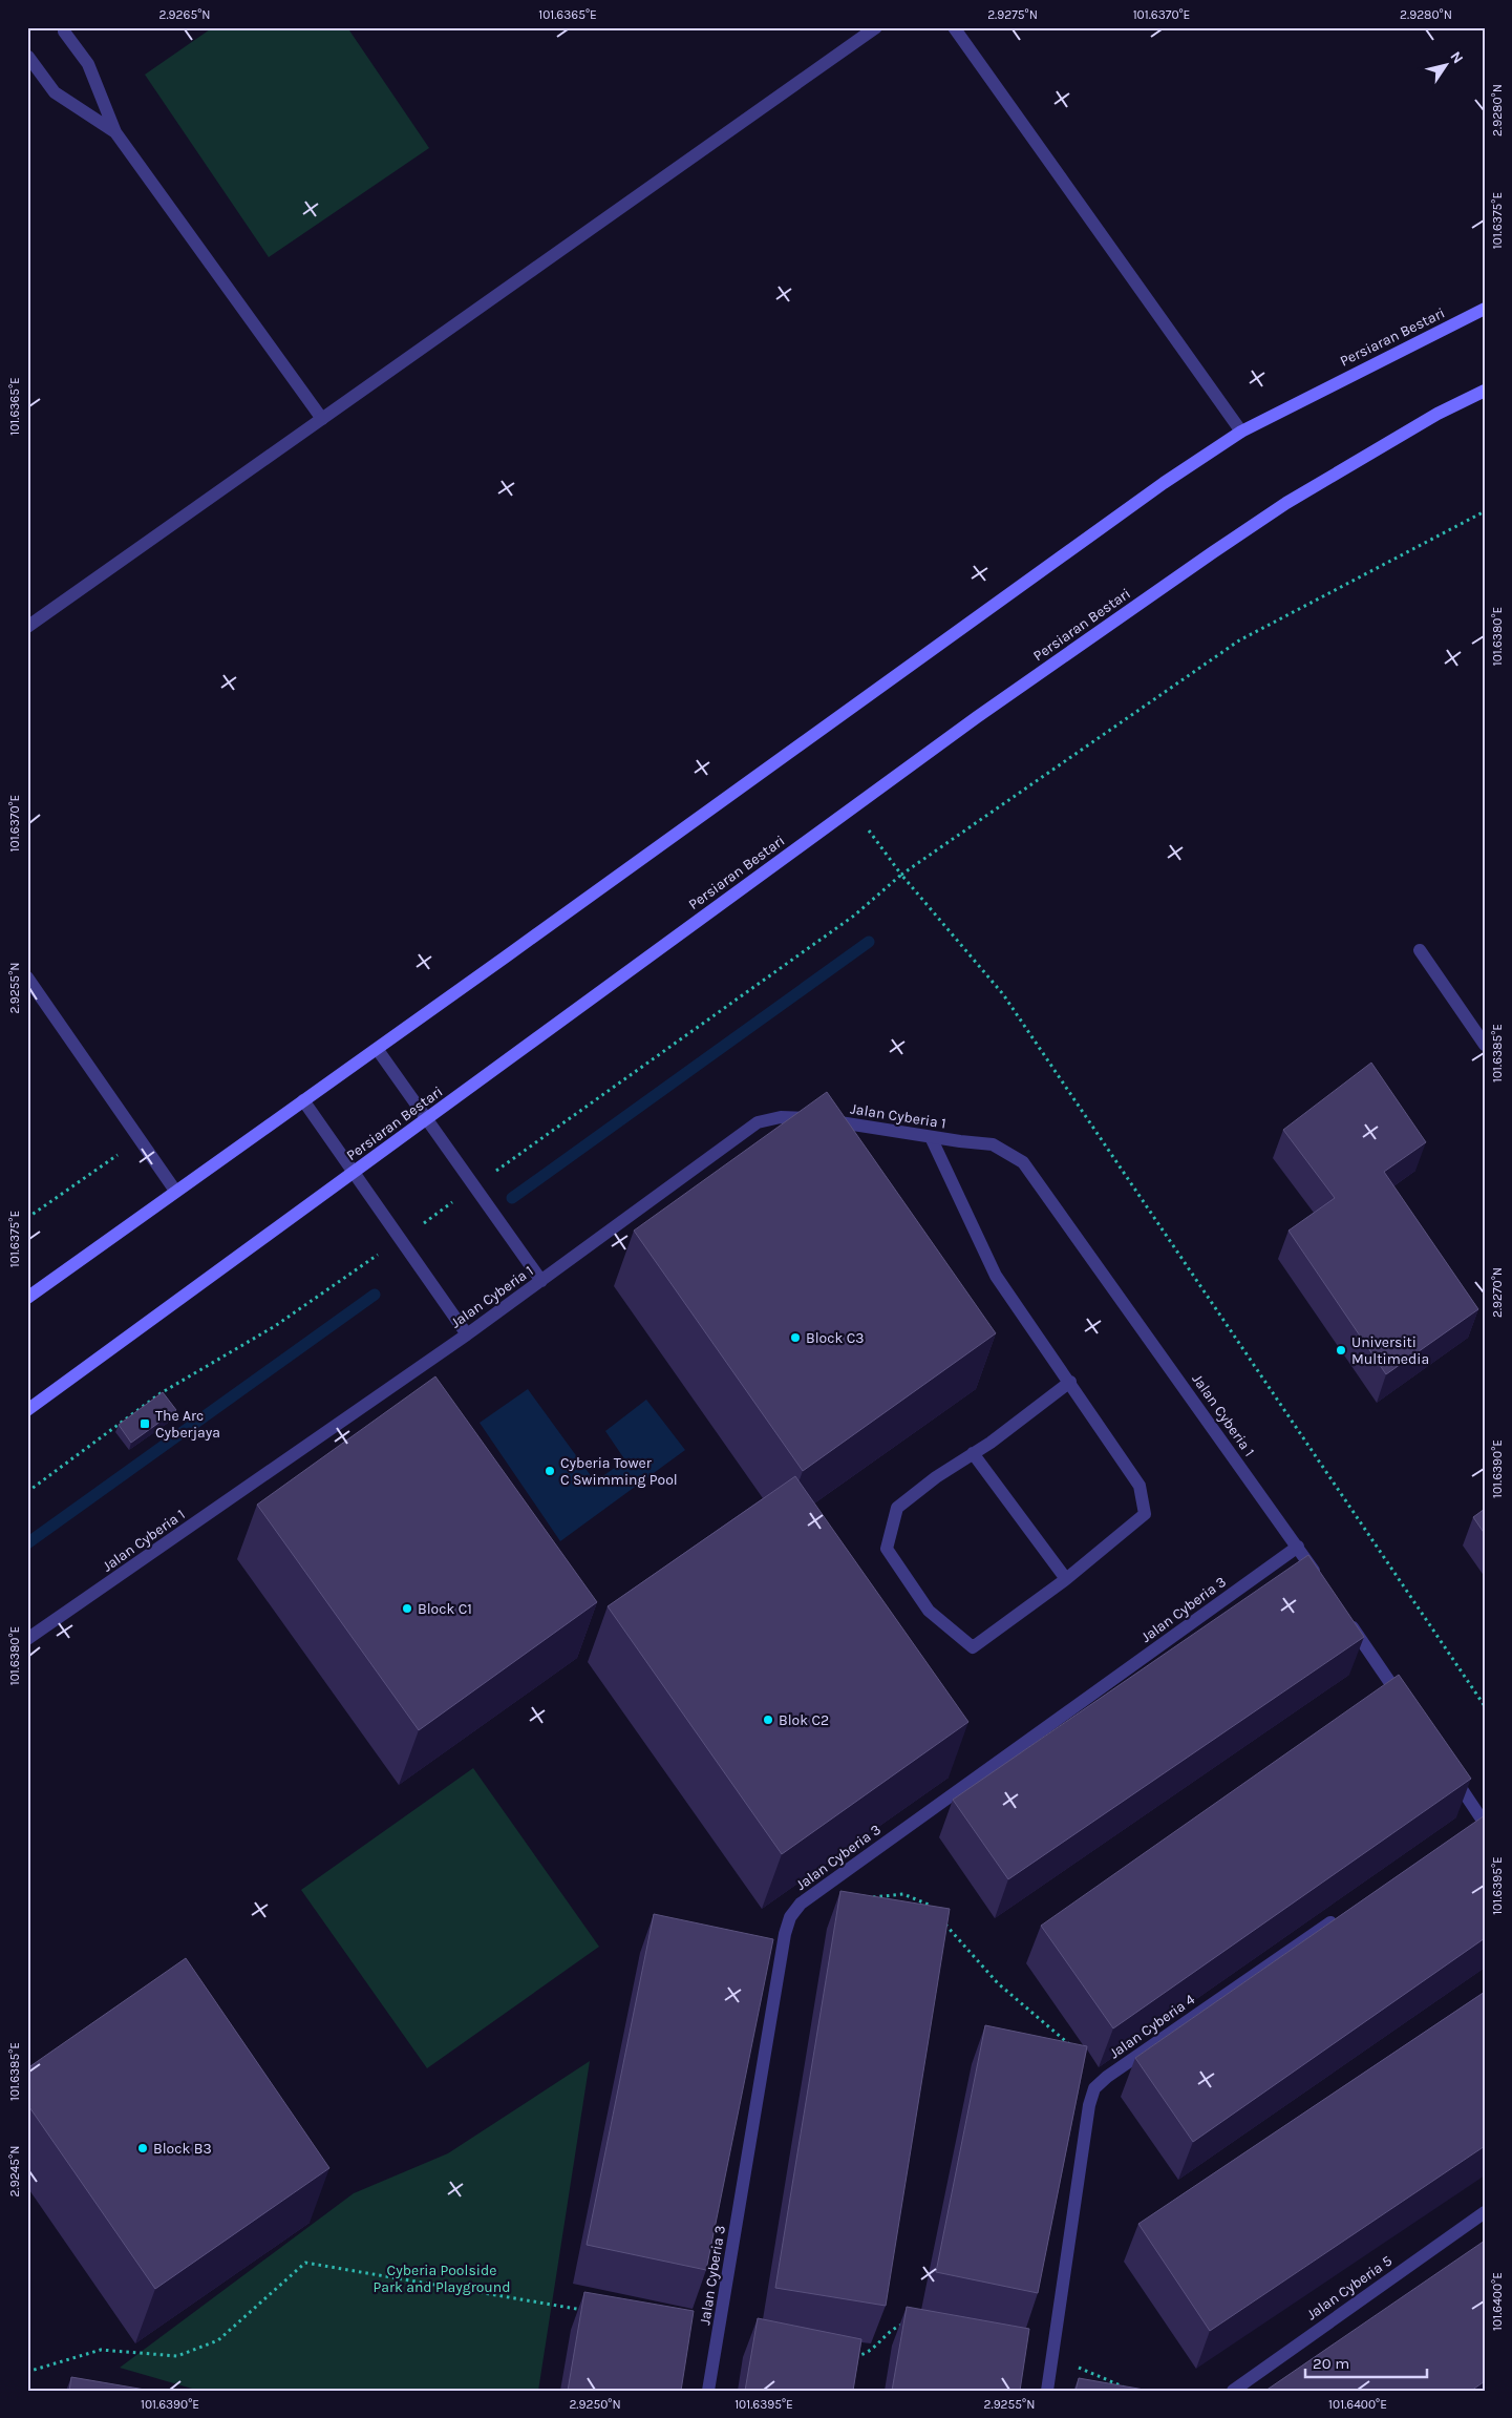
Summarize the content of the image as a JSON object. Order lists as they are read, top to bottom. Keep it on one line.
{"streets":{"main road":["Persiaran Bestari"],"street":["Jalan Cyberia 1","Jalan Cyberia 3","Jalan Cyberia 4","Jalan Cyberia 5"]},"crossings":[["Jalan Cyberia 1","Jalan Cyberia 3"]],"parks":["Cyberia Poolside Park and Playground"],"places":{"other":["Block C3","Universiti Multimedia","Cyberia Tower C Swimming Pool","Block C1","Blok C2","Block B3"],"transit":["The Arc Cyberjaya"]},"scale_bar":"20 m","north":"top right","coordinates":["2.9265°N","101.6365°E","2.9275°N","101.6370°E","2.9280°N","101.6375°E","101.6380°E","2.9255°N","101.6385°E","2.9270°N","101.6390°E","101.6395°E","2.9245°N","101.6400°E","2.9250°N"]}
